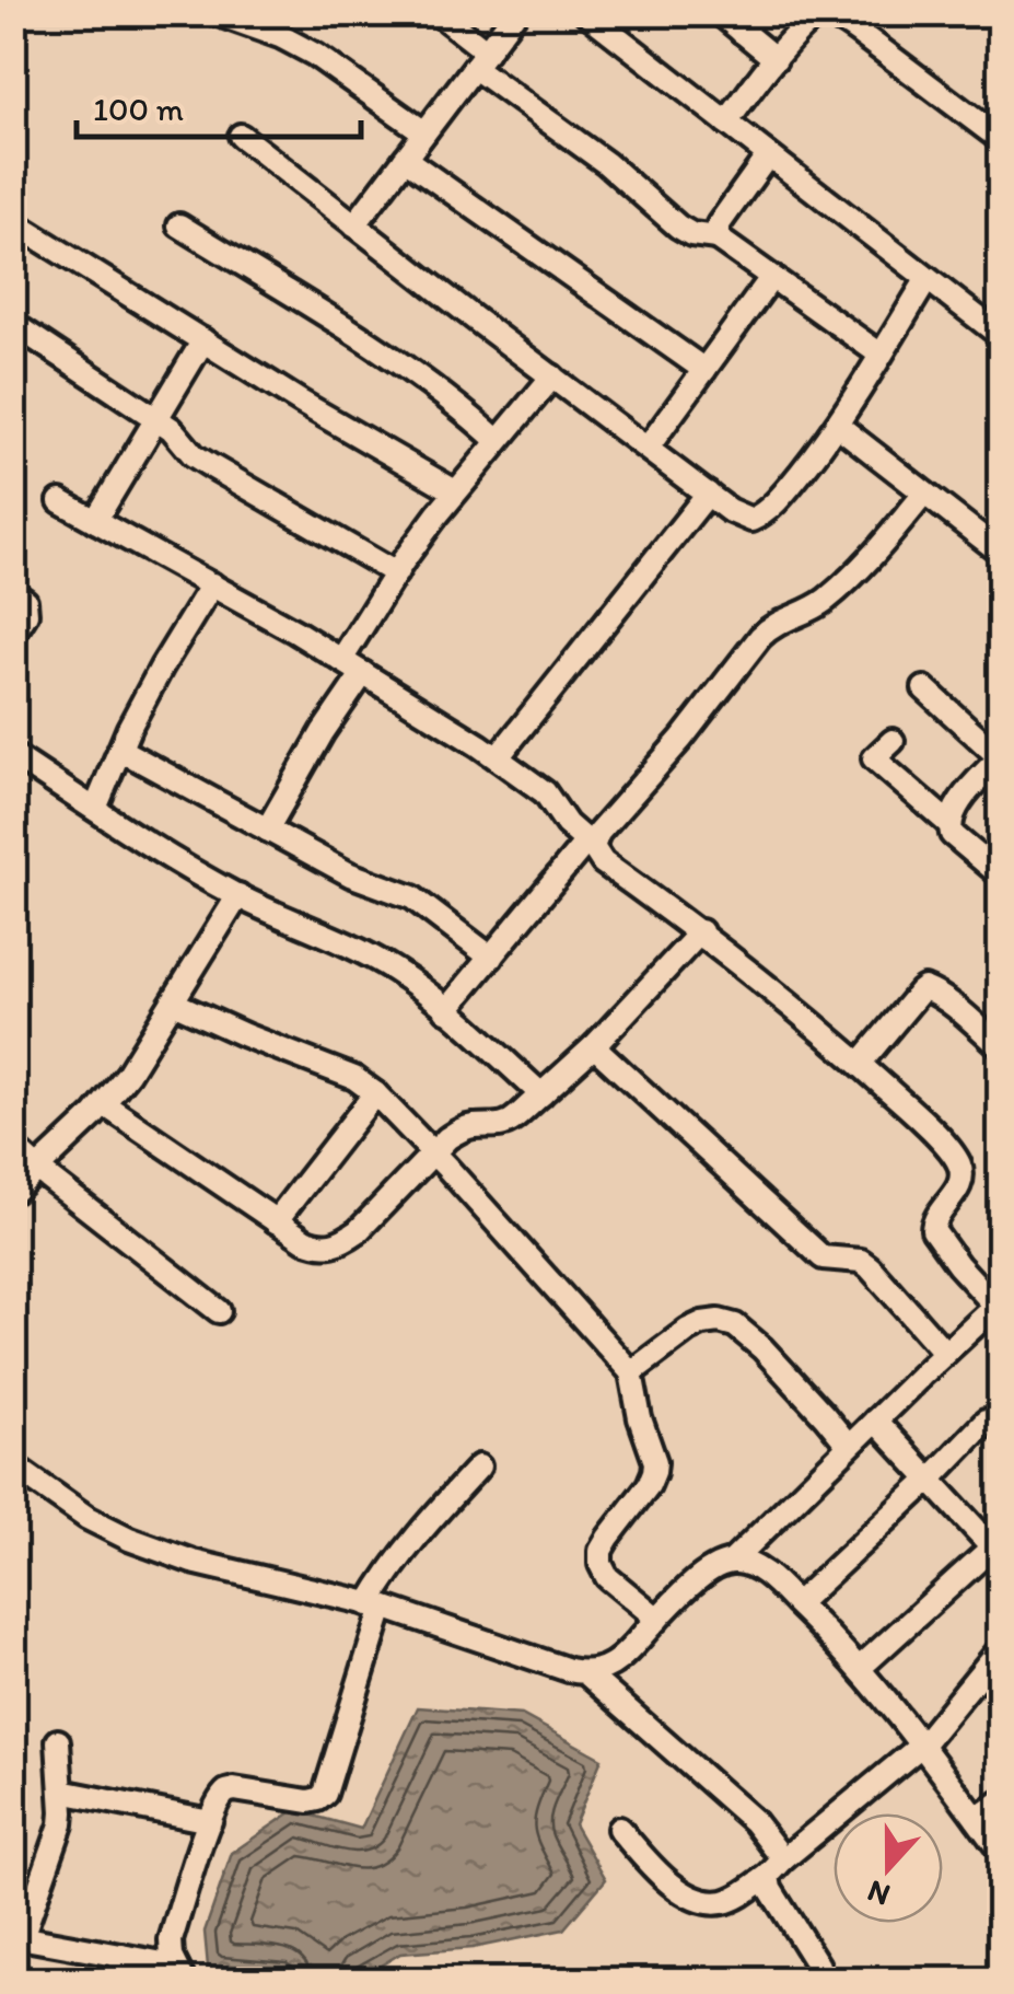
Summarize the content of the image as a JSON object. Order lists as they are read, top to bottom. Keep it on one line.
{"scale_bar":"100 m","north":"bottom"}
